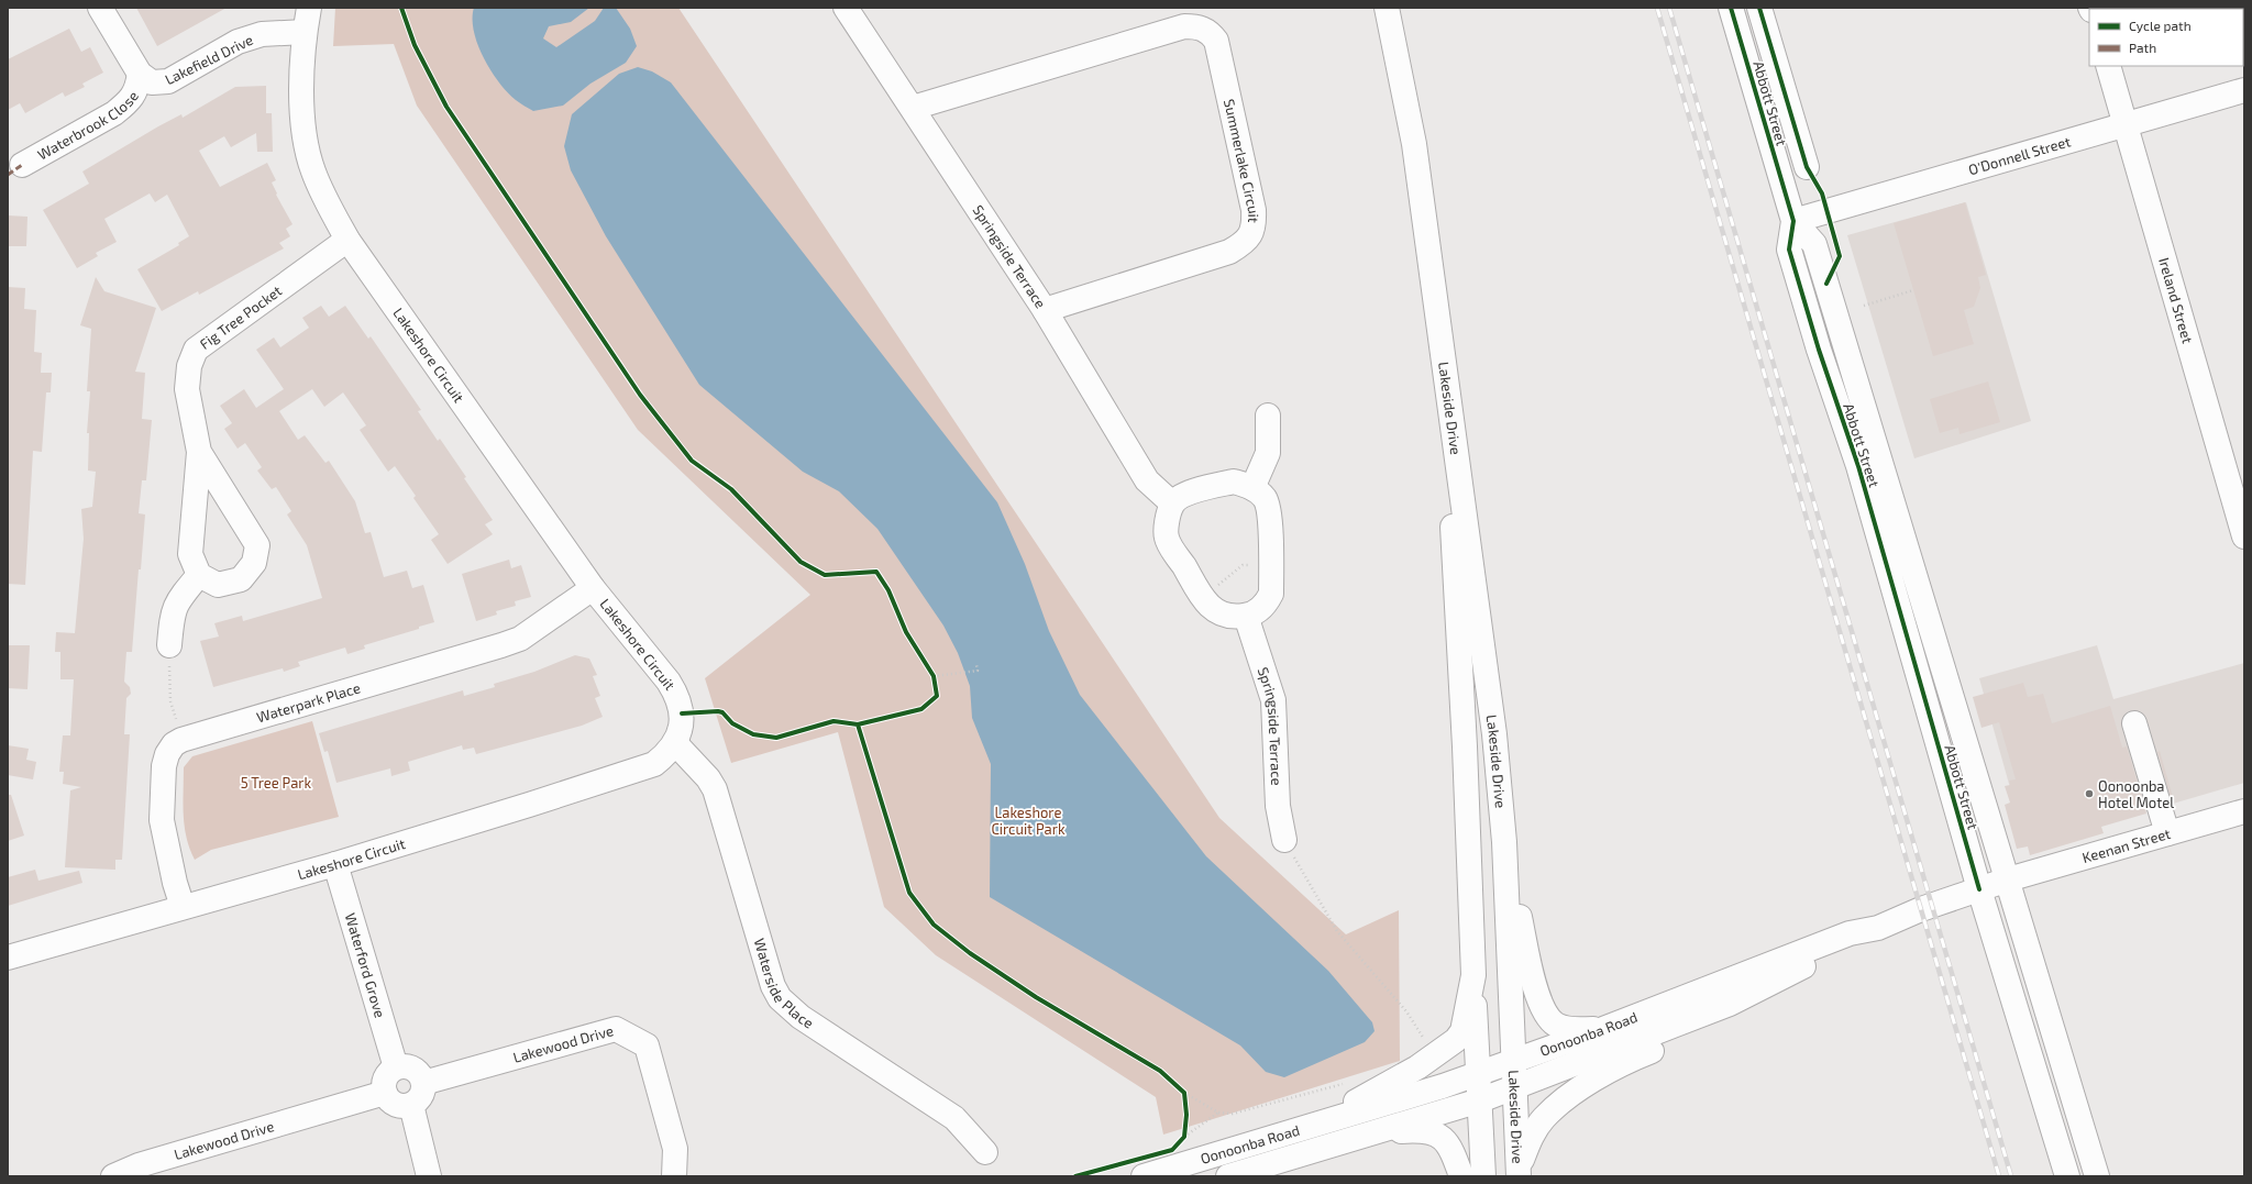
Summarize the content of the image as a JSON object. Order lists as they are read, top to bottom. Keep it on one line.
{"streets":{"street":["Lakefield Drive","Abbott Street","Waterbrook Close","O'Donnell Street","Summerlake Circuit","Springside Terrace","Ireland Street","Fig Tree Pocket","Lakeshore Circuit","Lakeside Drive","Waterpark Place","Keenan Street","Waterford Grove","Waterside Place","Oonoonba Road","Lakewood Drive"]},"crossings":[["Lakefield Drive","Waterbrook Close"],["Lakefield Drive","Lakeshore Circuit"],["Abbott Street","O'Donnell Street"],["Abbott Street","Keenan Street"],["Abbott Street","Oonoonba Road"],["O'Donnell Street","Ireland Street"],["Summerlake Circuit","Springside Terrace"],["Fig Tree Pocket","Lakeshore Circuit"],["Lakeshore Circuit","Waterpark Place"],["Lakeshore Circuit","Waterford Grove"],["Lakeshore Circuit","Waterside Place"],["Lakeside Drive","Oonoonba Road"],["Keenan Street","Oonoonba Road"],["Waterford Grove","Lakewood Drive"]],"parks":["5 Tree Park","Lakeshore Circuit Park"],"places":["Oonoonba Hotel Motel"],"legend":["Cycle path","Path"]}
